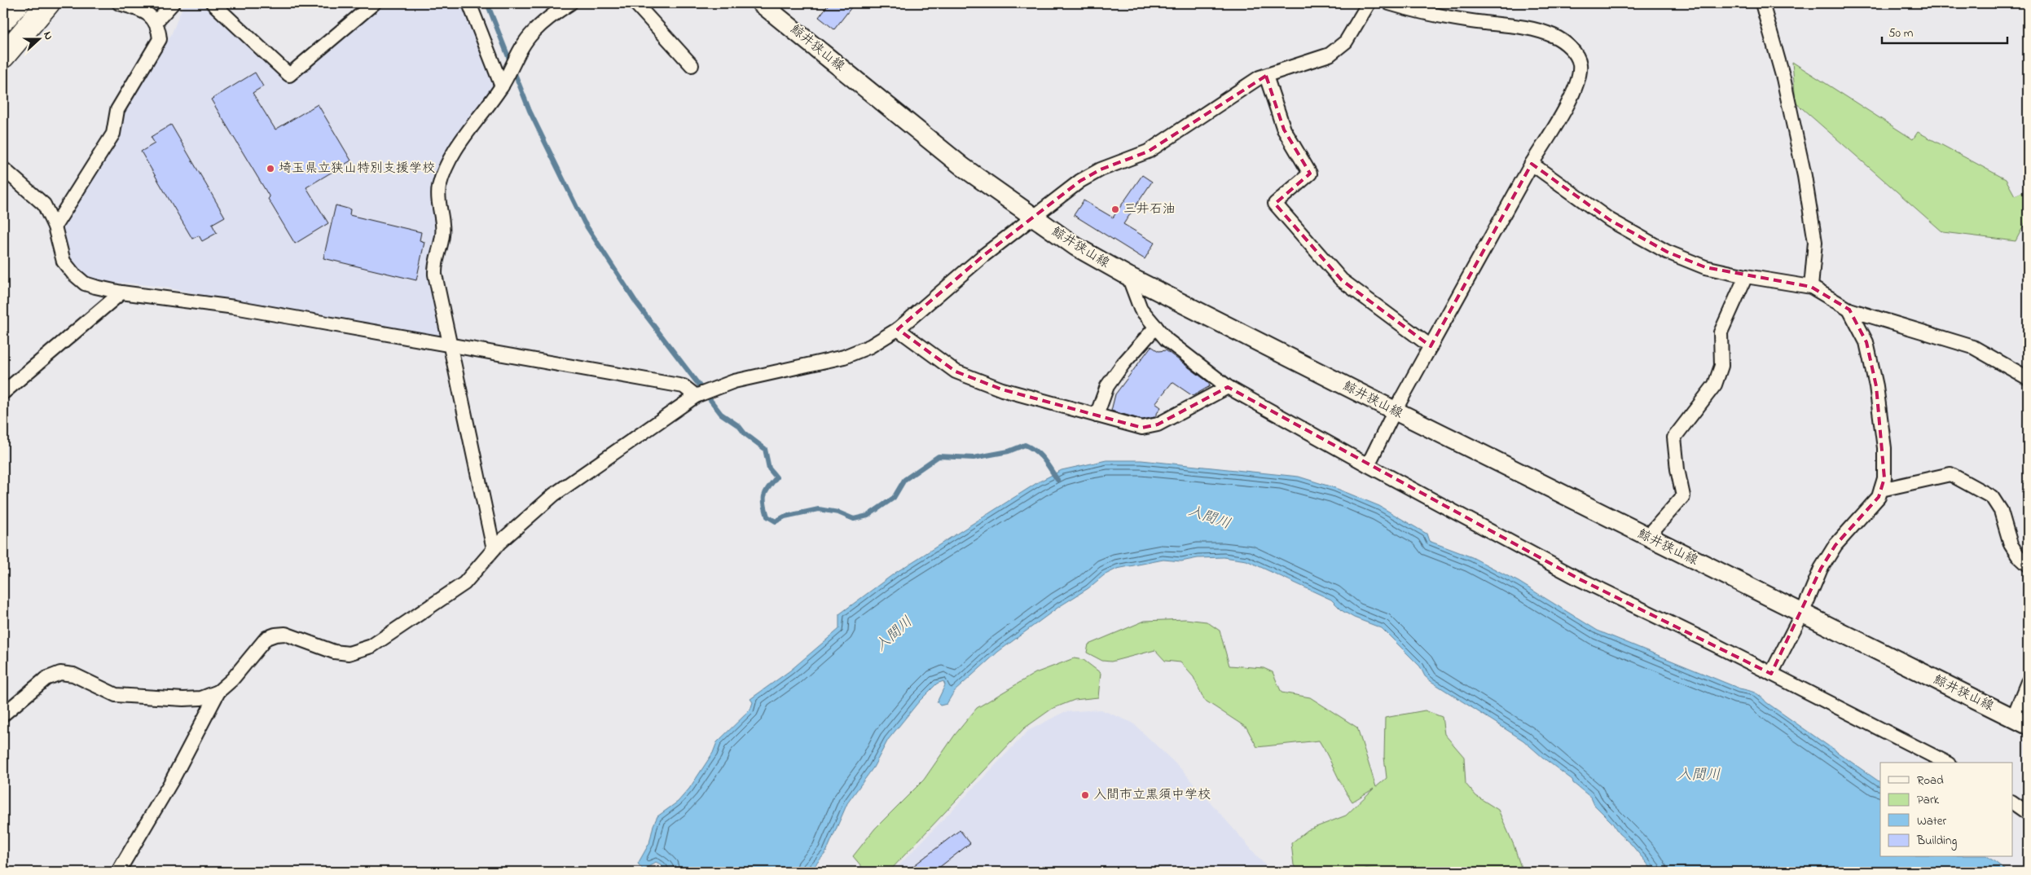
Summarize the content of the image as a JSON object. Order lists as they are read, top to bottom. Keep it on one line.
{"streets":{"main road":["鯨井狭山線"]},"water":["入間川"],"places":["埼玉県立狭山特別支援学校","三井石油","入間市立黒須中学校"],"legend":["Road","Park","Water","Building"],"scale_bar":"50 m","north":"right"}
